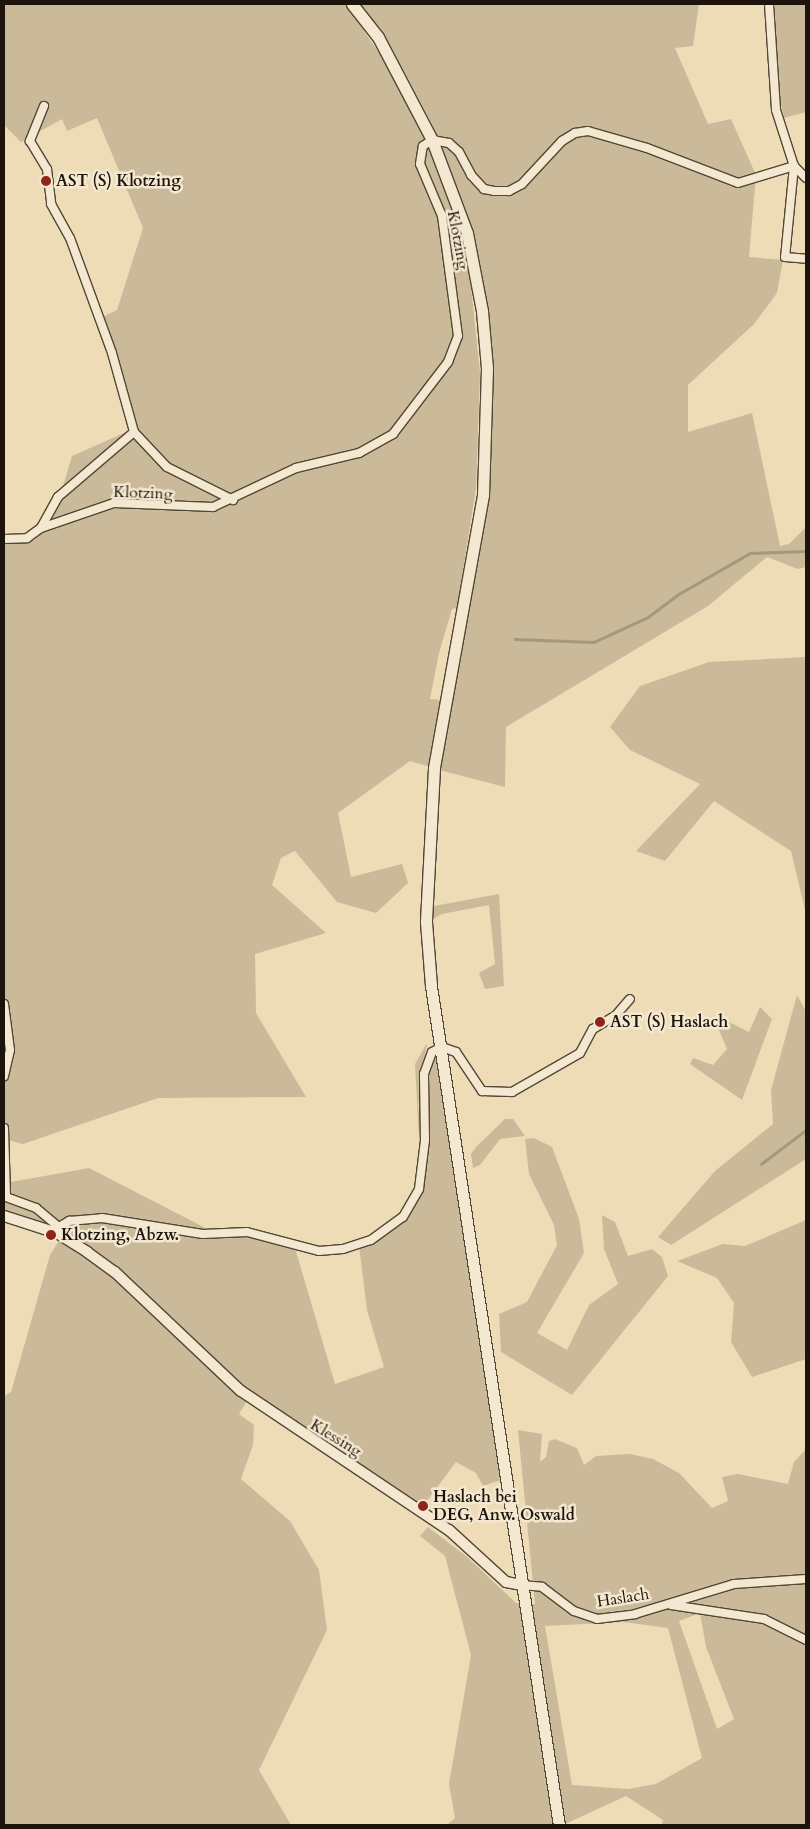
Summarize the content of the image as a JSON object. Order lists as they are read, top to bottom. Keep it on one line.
{"streets":{"street":["Klotzing","Klessing","Haslach"]},"crossings":[["Klessing","Haslach"]],"places":["AST (S) Klotzing","AST (S) Haslach","Klotzing, Abzw.","Haslach bei DEG, Anw. Oswald"]}
